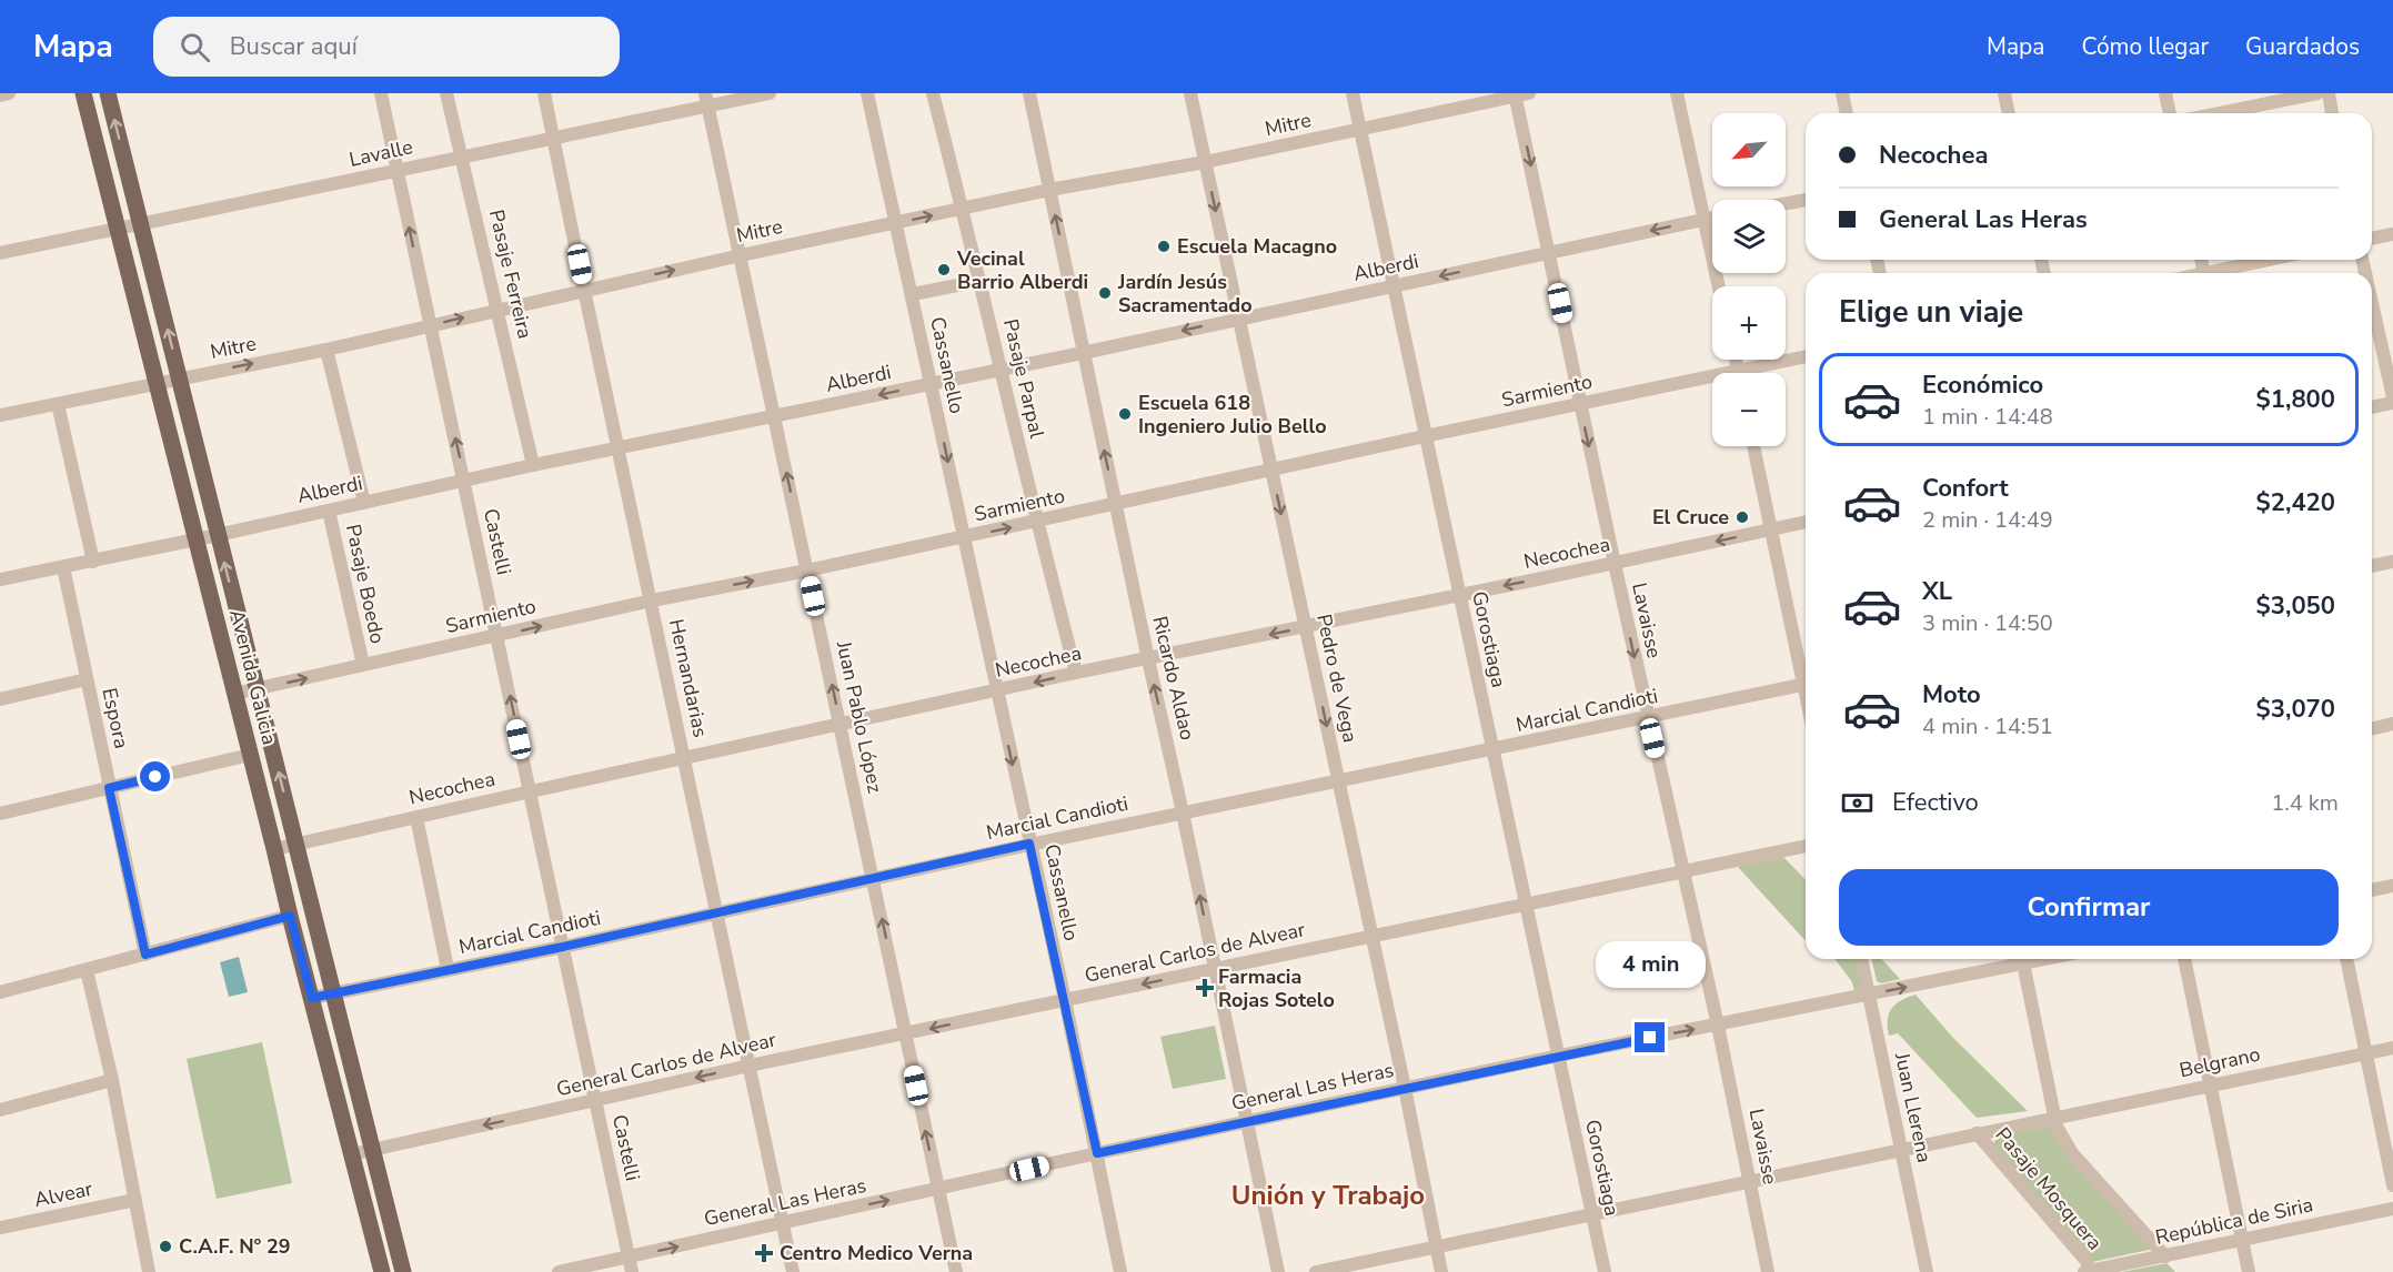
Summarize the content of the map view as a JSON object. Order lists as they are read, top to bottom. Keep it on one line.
{"streets":{"main road":["Avenida Galicia"],"street":["Mitre","Lavalle","Alberdi","Pasaje Ferreira","Cassanello","Pasaje Parpal","Sarmiento","Castelli","Necochea","Pasaje Boedo","Lavaisse","Gorostiaga","Hernandarias","Ricardo Aldao","Pedro de Vega","Marcial Candioti","Juan Pablo López","Espora","General Carlos de Alvear","Belgrano","General Las Heras","Juan Llerena","Pasaje Mosquera","Alvear","República de Siria"]},"crossings":[["Mitre","Pasaje Ferreira"],["Mitre","Cassanello"],["Mitre","Pasaje Parpal"],["Mitre","Castelli"],["Mitre","Pasaje Boedo"],["Mitre","Lavaisse"],["Mitre","Gorostiaga"],["Mitre","Avenida Galicia"],["Mitre","Hernandarias"],["Mitre","Ricardo Aldao"],["Mitre","Pedro de Vega"],["Mitre","Juan Pablo López"],["Lavalle","Pasaje Ferreira"],["Lavalle","Castelli"],["Lavalle","Avenida Galicia"],["Lavalle","Hernandarias"],["Lavalle","Juan Pablo López"],["Alberdi","Pasaje Ferreira"],["Alberdi","Cassanello"],["Alberdi","Pasaje Parpal"],["Alberdi","Castelli"],["Alberdi","Pasaje Boedo"],["Alberdi","Lavaisse"],["Alberdi","Gorostiaga"],["Alberdi","Avenida Galicia"],["Alberdi","Hernandarias"],["Alberdi","Ricardo Aldao"],["Alberdi","Pedro de Vega"],["Alberdi","Juan Pablo López"],["Alberdi","Espora"],["Cassanello","Sarmiento"],["Cassanello","Necochea"],["Cassanello","Marcial Candioti"],["Cassanello","General Carlos de Alvear"],["Cassanello","General Las Heras"],["Pasaje Parpal","Sarmiento"],["Pasaje Parpal","Necochea"],["Sarmiento","Castelli"],["Sarmiento","Pasaje Boedo"],["Sarmiento","Lavaisse"],["Sarmiento","Gorostiaga"],["Sarmiento","Avenida Galicia"],["Sarmiento","Hernandarias"],["Sarmiento","Ricardo Aldao"],["Sarmiento","Pedro de Vega"],["Sarmiento","Juan Pablo López"],["Castelli","Necochea"],["Castelli","Marcial Candioti"],["Castelli","General Carlos de Alvear"],["Castelli","General Las Heras"],["Necochea","Lavaisse"],["Necochea","Gorostiaga"],["Necochea","Avenida Galicia"],["Necochea","Hernandarias"],["Necochea","Ricardo Aldao"],["Necochea","Pedro de Vega"],["Necochea","Juan Pablo López"],["Lavaisse","Marcial Candioti"],["Lavaisse","General Carlos de Alvear"],["Lavaisse","Belgrano"],["Lavaisse","General Las Heras"],["Gorostiaga","Marcial Candioti"],["Gorostiaga","General Carlos de Alvear"],["Gorostiaga","Belgrano"],["Gorostiaga","General Las Heras"],["Avenida Galicia","Marcial Candioti"],["Avenida Galicia","General Carlos de Alvear"],["Hernandarias","Marcial Candioti"],["Hernandarias","General Carlos de Alvear"],["Hernandarias","General Las Heras"],["Ricardo Aldao","Marcial Candioti"],["Ricardo Aldao","General Carlos de Alvear"],["Ricardo Aldao","General Las Heras"],["Pedro de Vega","Marcial Candioti"],["Pedro de Vega","General Carlos de Alvear"],["Pedro de Vega","Belgrano"],["Pedro de Vega","General Las Heras"],["Marcial Candioti","Juan Pablo López"],["Juan Pablo López","General Carlos de Alvear"],["Juan Pablo López","General Las Heras"],["Belgrano","Juan Llerena"],["Belgrano","Pasaje Mosquera"],["General Las Heras","Juan Llerena"],["Pasaje Mosquera","República de Siria"]],"one_way":["Alberdi","Castelli","Necochea","Lavaisse","Ricardo Aldao","Pedro de Vega","Juan Pablo López","General Carlos de Alvear","General Las Heras"],"districts":["Unión y Trabajo"],"places":{"other":["Escuela Macagno","Vecinal Barrio Alberdi","Jardín Jesús Sacramentado","Escuela 618 Ingeniero Julio Bello","El Cruce","C.A.F. Nº 29"],"health":["Farmacia Rojas Sotelo","Centro Medico Verna"]},"north":"bottom left","page":{"header":"Mapa","search":"Buscar aquí","nav":["Mapa","Cómo llegar","Guardados"],"map_buttons":["+","−"],"banner":["Necochea","General Las Heras"],"heading":"Elige un viaje","list":[{"name":"Económico","note":"1 min · 14:48","value":"$1,800"},{"name":"Confort","note":"2 min · 14:49","value":"$2,420"},{"name":"XL","note":"3 min · 14:50","value":"$3,050"},{"name":"Moto","note":"4 min · 14:51","value":"$3,070"}],"pay":["Efectivo","1.4 km"],"buttons":"Confirmar","bubble":"4 min"}}
